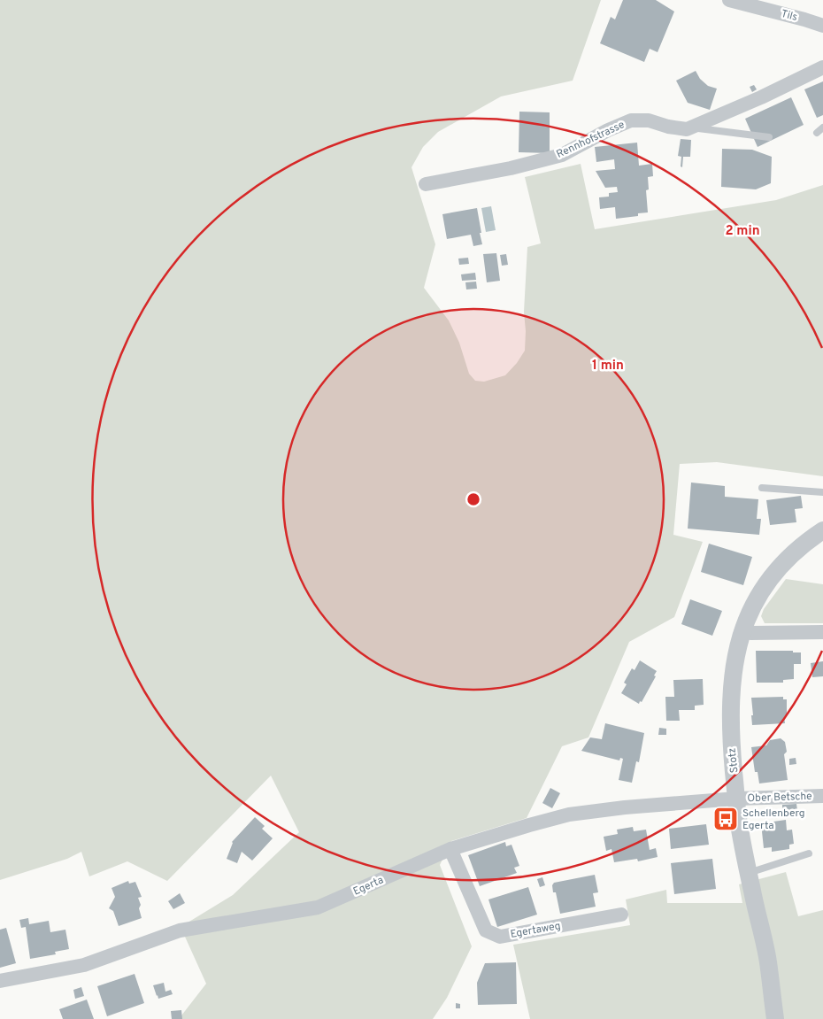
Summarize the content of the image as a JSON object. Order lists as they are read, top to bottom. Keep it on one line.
{"streets":{"street":["Tils","Rennhofstrasse","Stotz","Ober Betsche","Egerta","Egertaweg"]},"crossings":[["Stotz","Ober Betsche"],["Stotz","Egerta"],["Ober Betsche","Egerta"],["Egerta","Egertaweg"]],"places":{"bus stop":["Schellenberg Egerta"]},"rings":["2 min","1 min"]}
